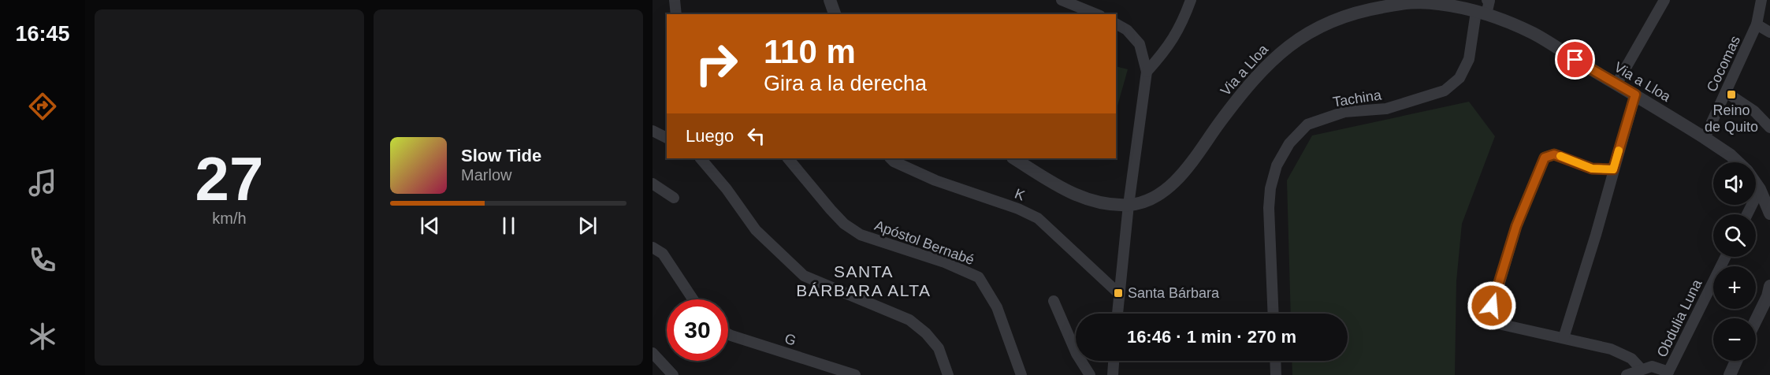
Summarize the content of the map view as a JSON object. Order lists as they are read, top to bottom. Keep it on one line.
{"streets":{"street":["Cocomas","Via a Lloa","Tachina","K","Apóstol Bernabé","Obdulia Luna","G"]},"crossings":[["Cocomas","Via a Lloa"],["Via a Lloa","Tachina"]],"districts":["SANTA BÁRBARA ALTA"],"places":{"transit":["Reino de Quito","Santa Bárbara"]},"page":{"tabs":"16:45","tile":["27","km/h"],"turn":["110 m","Gira a la derecha"],"then":"Luego","song":["Slow Tide","Marlow"],"map_buttons":["+","−"],"limit":"30","trip":"16:46 · 1 min · 270 m"}}
